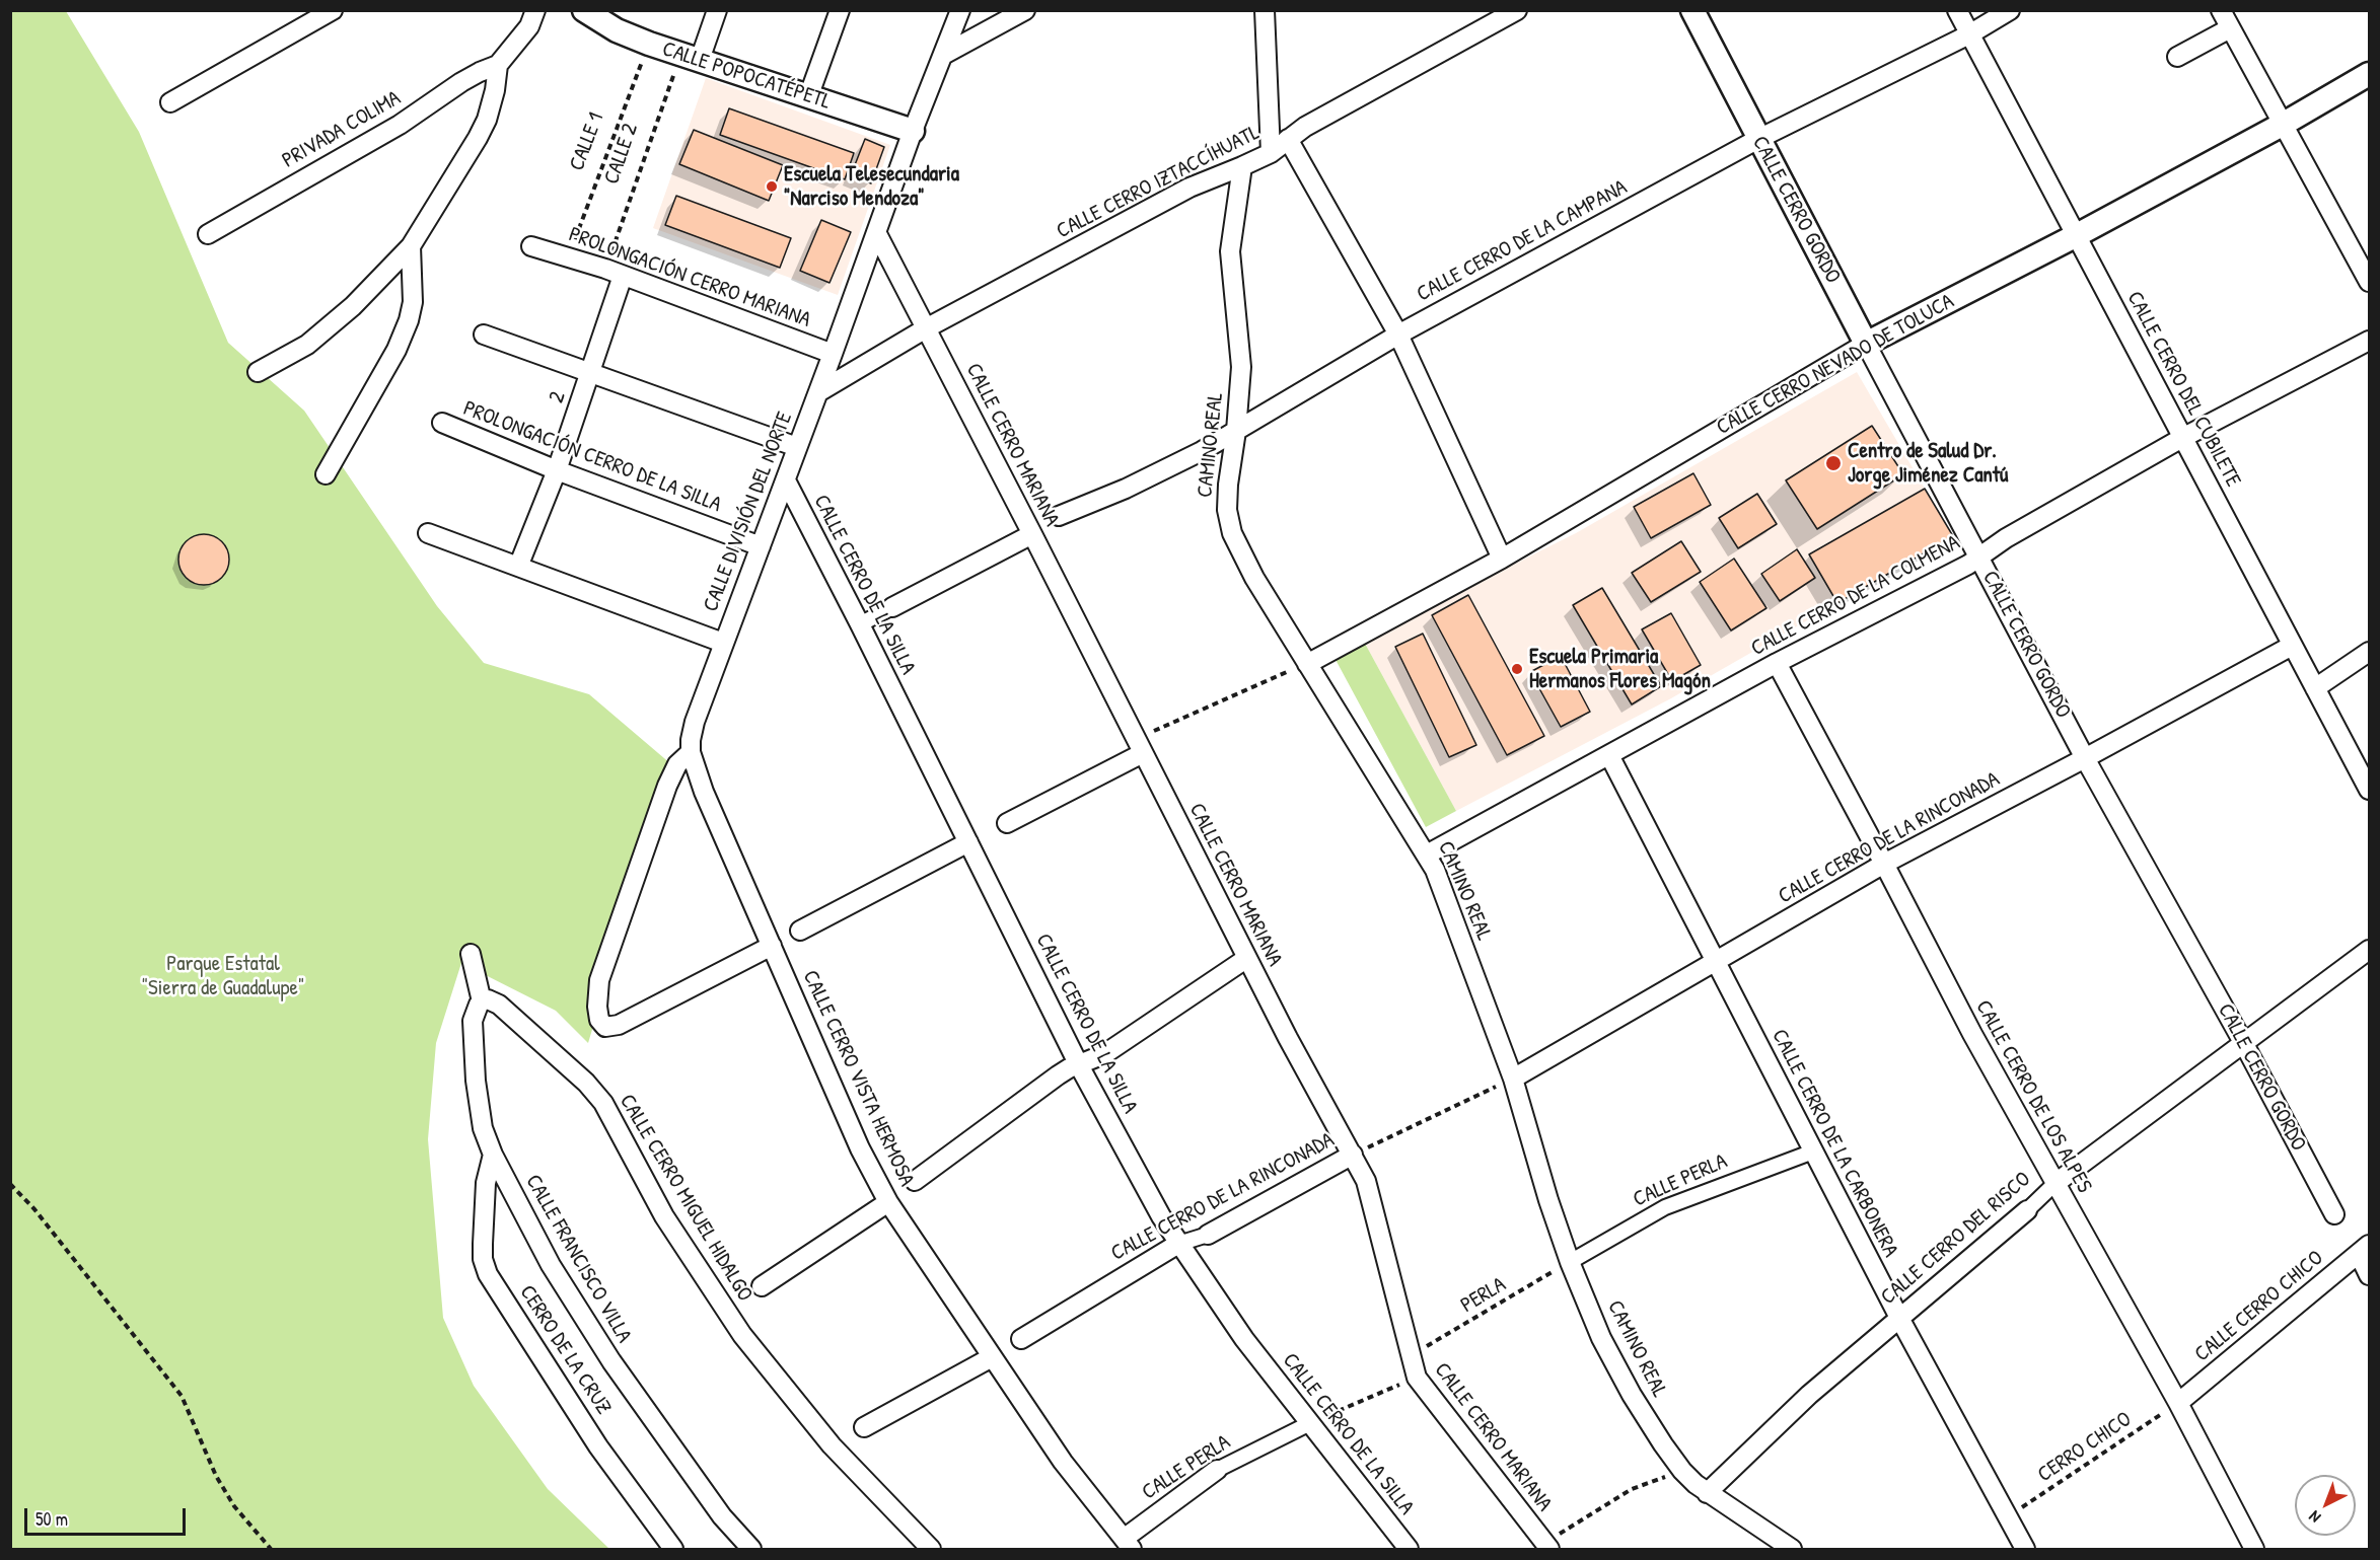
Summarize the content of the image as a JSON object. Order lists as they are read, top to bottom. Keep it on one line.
{"streets":{"street":["CALLE POPOCATÉPETL","PRIVADA COLIMA","CALLE CERRO IZTACCÍHUATL","CALLE CERRO GORDO","CALLE CERRO DE LA CAMPANA","PROLONGACIÓN CERRO MARIANA","CALLE CERRO NEVADO DE TOLUCA","CALLE CERRO DEL CUBILETE","2","CALLE CERRO MARIANA","CAMINO REAL","PROLONGACIÓN CERRO DE LA SILLA","CALLE DIVISIÓN DEL NORTE","CALLE CERRO DE LA SILLA","CALLE CERRO DE LA COLMENA","CALLE CERRO DE LA RINCONADA","CALLE CERRO VISTA HERMOSA","CALLE CERRO DE LOS ALPES","CALLE CERRO DE LA CARBONERA","CALLE PERLA","CALLE CERRO MIGUEL HIDALGO","CALLE CERRO DEL RISCO","CALLE FRANCISCO VILLA","CALLE CERRO CHICO","CERRO DE LA CRUZ"],"path":["CALLE 1","CALLE 2","PERLA","CERRO CHICO"]},"crossings":[["CALLE POPOCATÉPETL","CALLE 1"],["CALLE POPOCATÉPETL","CALLE 2"],["CALLE POPOCATÉPETL","CALLE DIVISIÓN DEL NORTE"],["CALLE 1","PROLONGACIÓN CERRO MARIANA"],["CALLE 2","PROLONGACIÓN CERRO MARIANA"],["CALLE 2","2"],["CALLE CERRO IZTACCÍHUATL","CALLE CERRO MARIANA"],["CALLE CERRO IZTACCÍHUATL","CAMINO REAL"],["CALLE CERRO IZTACCÍHUATL","CALLE DIVISIÓN DEL NORTE"],["CALLE CERRO GORDO","CALLE CERRO DE LA CAMPANA"],["CALLE CERRO GORDO","CALLE CERRO NEVADO DE TOLUCA"],["CALLE CERRO GORDO","CALLE CERRO DE LA COLMENA"],["CALLE CERRO GORDO","CALLE CERRO DE LA RINCONADA"],["CALLE CERRO GORDO","CALLE CERRO DEL RISCO"],["CALLE CERRO DE LA CAMPANA","CALLE CERRO DEL CUBILETE"],["CALLE CERRO DE LA CAMPANA","CAMINO REAL"],["PROLONGACIÓN CERRO MARIANA","2"],["PROLONGACIÓN CERRO MARIANA","CALLE DIVISIÓN DEL NORTE"],["CALLE CERRO NEVADO DE TOLUCA","CALLE CERRO DEL CUBILETE"],["CALLE CERRO NEVADO DE TOLUCA","CAMINO REAL"],["CALLE CERRO DEL CUBILETE","CALLE CERRO DE LA COLMENA"],["CALLE CERRO DEL CUBILETE","CALLE CERRO DE LA RINCONADA"],["2","PROLONGACIÓN CERRO DE LA SILLA"],["CALLE CERRO MARIANA","CALLE DIVISIÓN DEL NORTE"],["CALLE CERRO MARIANA","CALLE CERRO DE LA RINCONADA"],["CALLE CERRO MARIANA","PERLA"],["CAMINO REAL","CALLE CERRO DE LA COLMENA"],["CAMINO REAL","CALLE CERRO DE LA RINCONADA"],["CAMINO REAL","CALLE PERLA"],["CAMINO REAL","CALLE CERRO DEL RISCO"],["CAMINO REAL","PERLA"],["PROLONGACIÓN CERRO DE LA SILLA","CALLE DIVISIÓN DEL NORTE"],["CALLE DIVISIÓN DEL NORTE","CALLE CERRO DE LA SILLA"],["CALLE DIVISIÓN DEL NORTE","CALLE CERRO VISTA HERMOSA"],["CALLE CERRO DE LA SILLA","CALLE CERRO DE LA RINCONADA"],["CALLE CERRO DE LA SILLA","CALLE PERLA"],["CALLE CERRO DE LA COLMENA","CALLE CERRO DE LOS ALPES"],["CALLE CERRO DE LA COLMENA","CALLE CERRO DE LA CARBONERA"],["CALLE CERRO DE LA RINCONADA","CALLE CERRO DE LOS ALPES"],["CALLE CERRO DE LA RINCONADA","CALLE CERRO DE LA CARBONERA"],["CALLE CERRO VISTA HERMOSA","CALLE PERLA"],["CALLE CERRO DE LOS ALPES","CALLE CERRO DEL RISCO"],["CALLE CERRO DE LOS ALPES","CALLE CERRO CHICO"],["CALLE CERRO DE LOS ALPES","CERRO CHICO"],["CALLE CERRO DE LA CARBONERA","CALLE PERLA"],["CALLE CERRO DE LA CARBONERA","CALLE CERRO DEL RISCO"],["CALLE CERRO DE LA CARBONERA","CERRO CHICO"],["CALLE PERLA","PERLA"],["CALLE CERRO MIGUEL HIDALGO","CALLE FRANCISCO VILLA"],["CALLE FRANCISCO VILLA","CERRO DE LA CRUZ"],["CALLE CERRO CHICO","CERRO CHICO"]],"parks":["Parque Estatal \"Sierra de Guadalupe\""],"places":["Escuela Telesecundaria \"Narciso Mendoza\"","Centro de Salud Dr. Jorge Jiménez Cantú","Escuela Primaria Hermanos Flores Magón"],"scale_bar":"50 m","north":"bottom left"}
